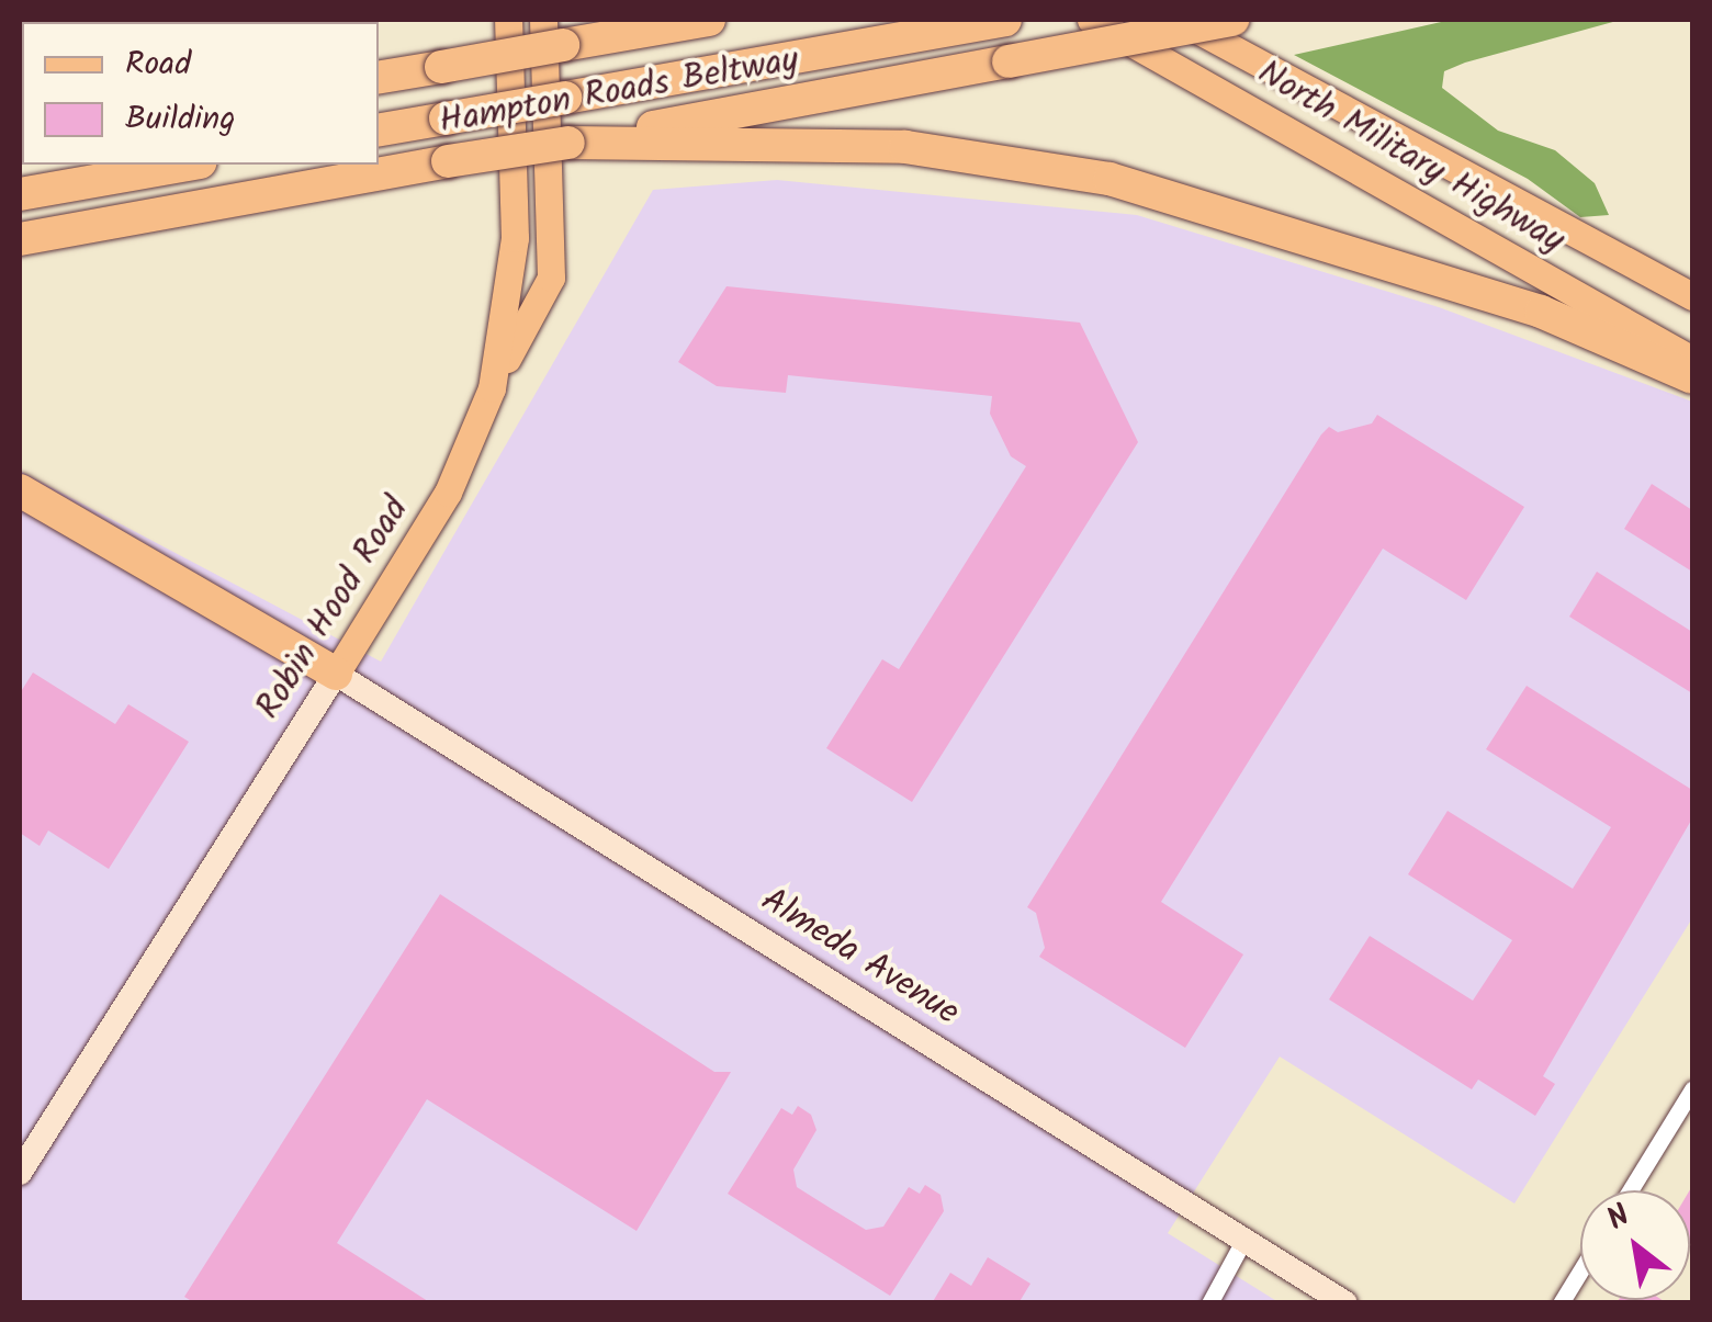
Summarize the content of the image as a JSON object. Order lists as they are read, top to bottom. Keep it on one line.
{"streets":{"highway":["Hampton Roads Beltway"],"main road":["North Military Highway","Robin Hood Road"],"street":["Almeda Avenue"]},"crossings":[["Robin Hood Road","Almeda Avenue"]],"legend":["Road","Building"],"north":"top left"}
